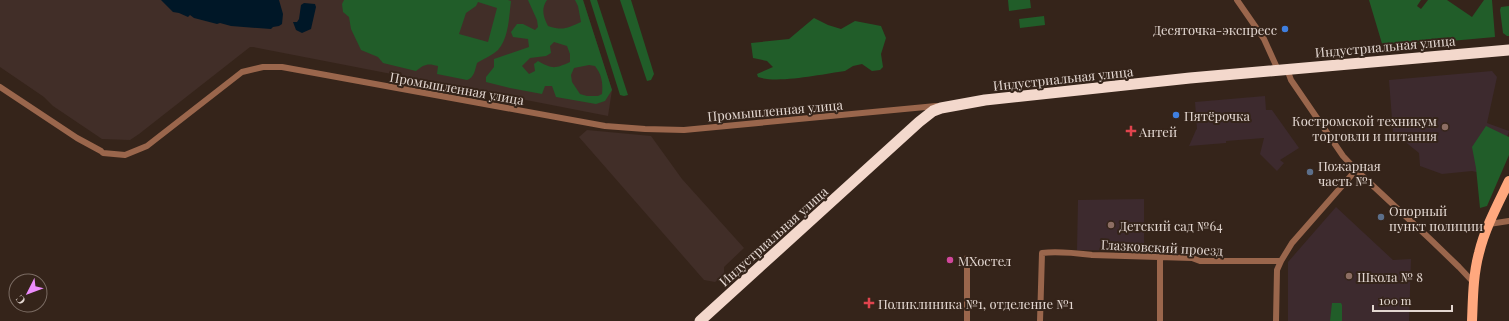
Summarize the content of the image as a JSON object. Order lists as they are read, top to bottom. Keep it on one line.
{"streets":{"highway":["Индустриальная улица"],"street":["Промышленная улица","Глазковский проезд"]},"crossings":[["Индустриальная улица","Промышленная улица"]],"places":{"other":["Десяточка-экспресс","Пятёрочка","Костромской техникум торговли и питания","Пожарная часть №1","Опорный пункт полиции","Детский сад №64","МХостел","Школа № 8"],"health":["Антей","Поликлиника №1, отделение №1"]},"scale_bar":"100 m","north":"bottom left"}
